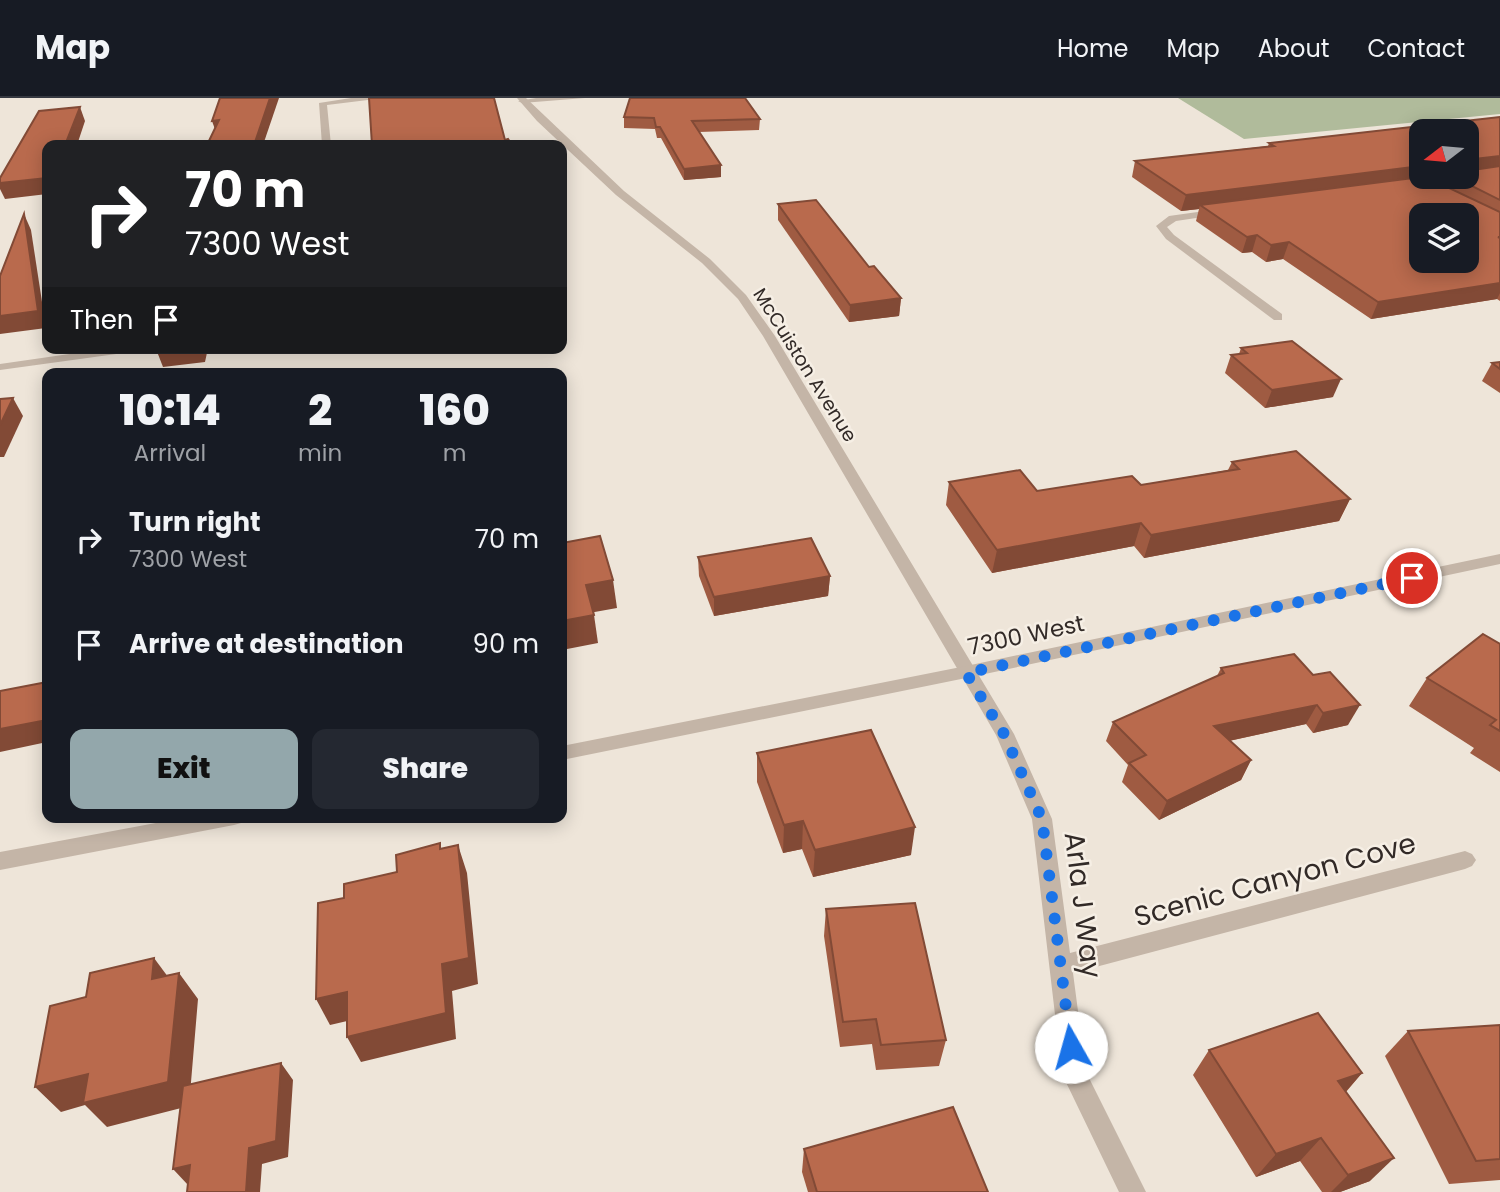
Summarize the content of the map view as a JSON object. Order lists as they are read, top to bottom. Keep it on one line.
{"streets":{"street":["McCuiston Avenue","7300 West","Scenic Canyon Cove","Arla J Way"]},"crossings":[["McCuiston Avenue","7300 West"],["McCuiston Avenue","Arla J Way"],["7300 West","Arla J Way"],["Scenic Canyon Cove","Arla J Way"]],"north":"left","page":{"header":"Map","nav":["Home","Map","About","Contact"],"turn":["70 m","7300 West"],"then":"Then","eta":["10:14","Arrival","2","min","160","m"],"list":[{"name":"Turn right","note":"7300 West","value":"70 m"},{"name":"Arrive at destination","value":"90 m"}],"buttons":["Exit","Share"]}}
